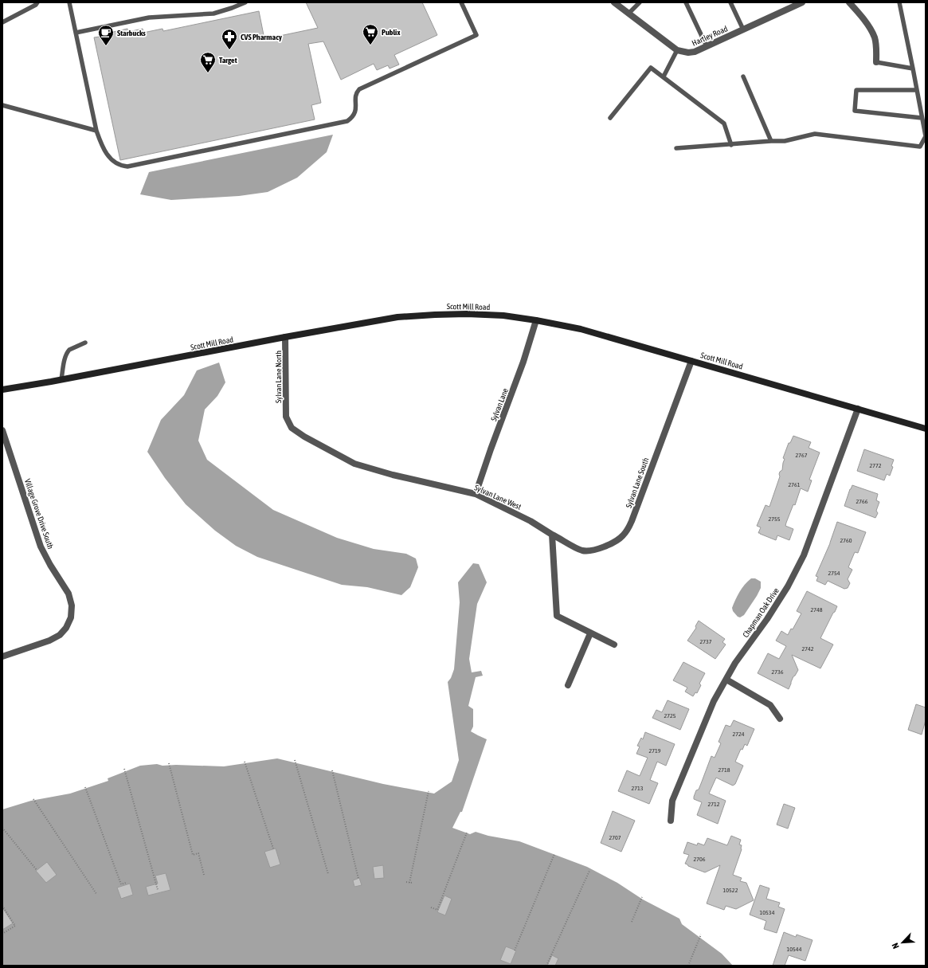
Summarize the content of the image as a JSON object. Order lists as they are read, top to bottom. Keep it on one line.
{"streets":{"street":["Hartley Road","Scott Mill Road","Sylvan Lane North","Sylvan Lane","Sylvan Lane South","Sylvan Lane West","Village Grove Drive South","Chapman Oak Drive"]},"crossings":[["Scott Mill Road","Sylvan Lane North"],["Scott Mill Road","Sylvan Lane"],["Scott Mill Road","Sylvan Lane South"],["Scott Mill Road","Chapman Oak Drive"],["Sylvan Lane North","Sylvan Lane West"],["Sylvan Lane","Sylvan Lane West"],["Sylvan Lane South","Sylvan Lane West"]],"places":{"supermarket":["Publix","Target"],"cafe":["Starbucks"],"pharmacy":["CVS Pharmacy"]},"house_numbers":["2767","2772","2761","2766","2755","2760","2754","2748","2737","2742","2736","2725","2724","2719","2718","2713","2712","2707","2706","10522","10534","10544"],"north":"bottom left"}
